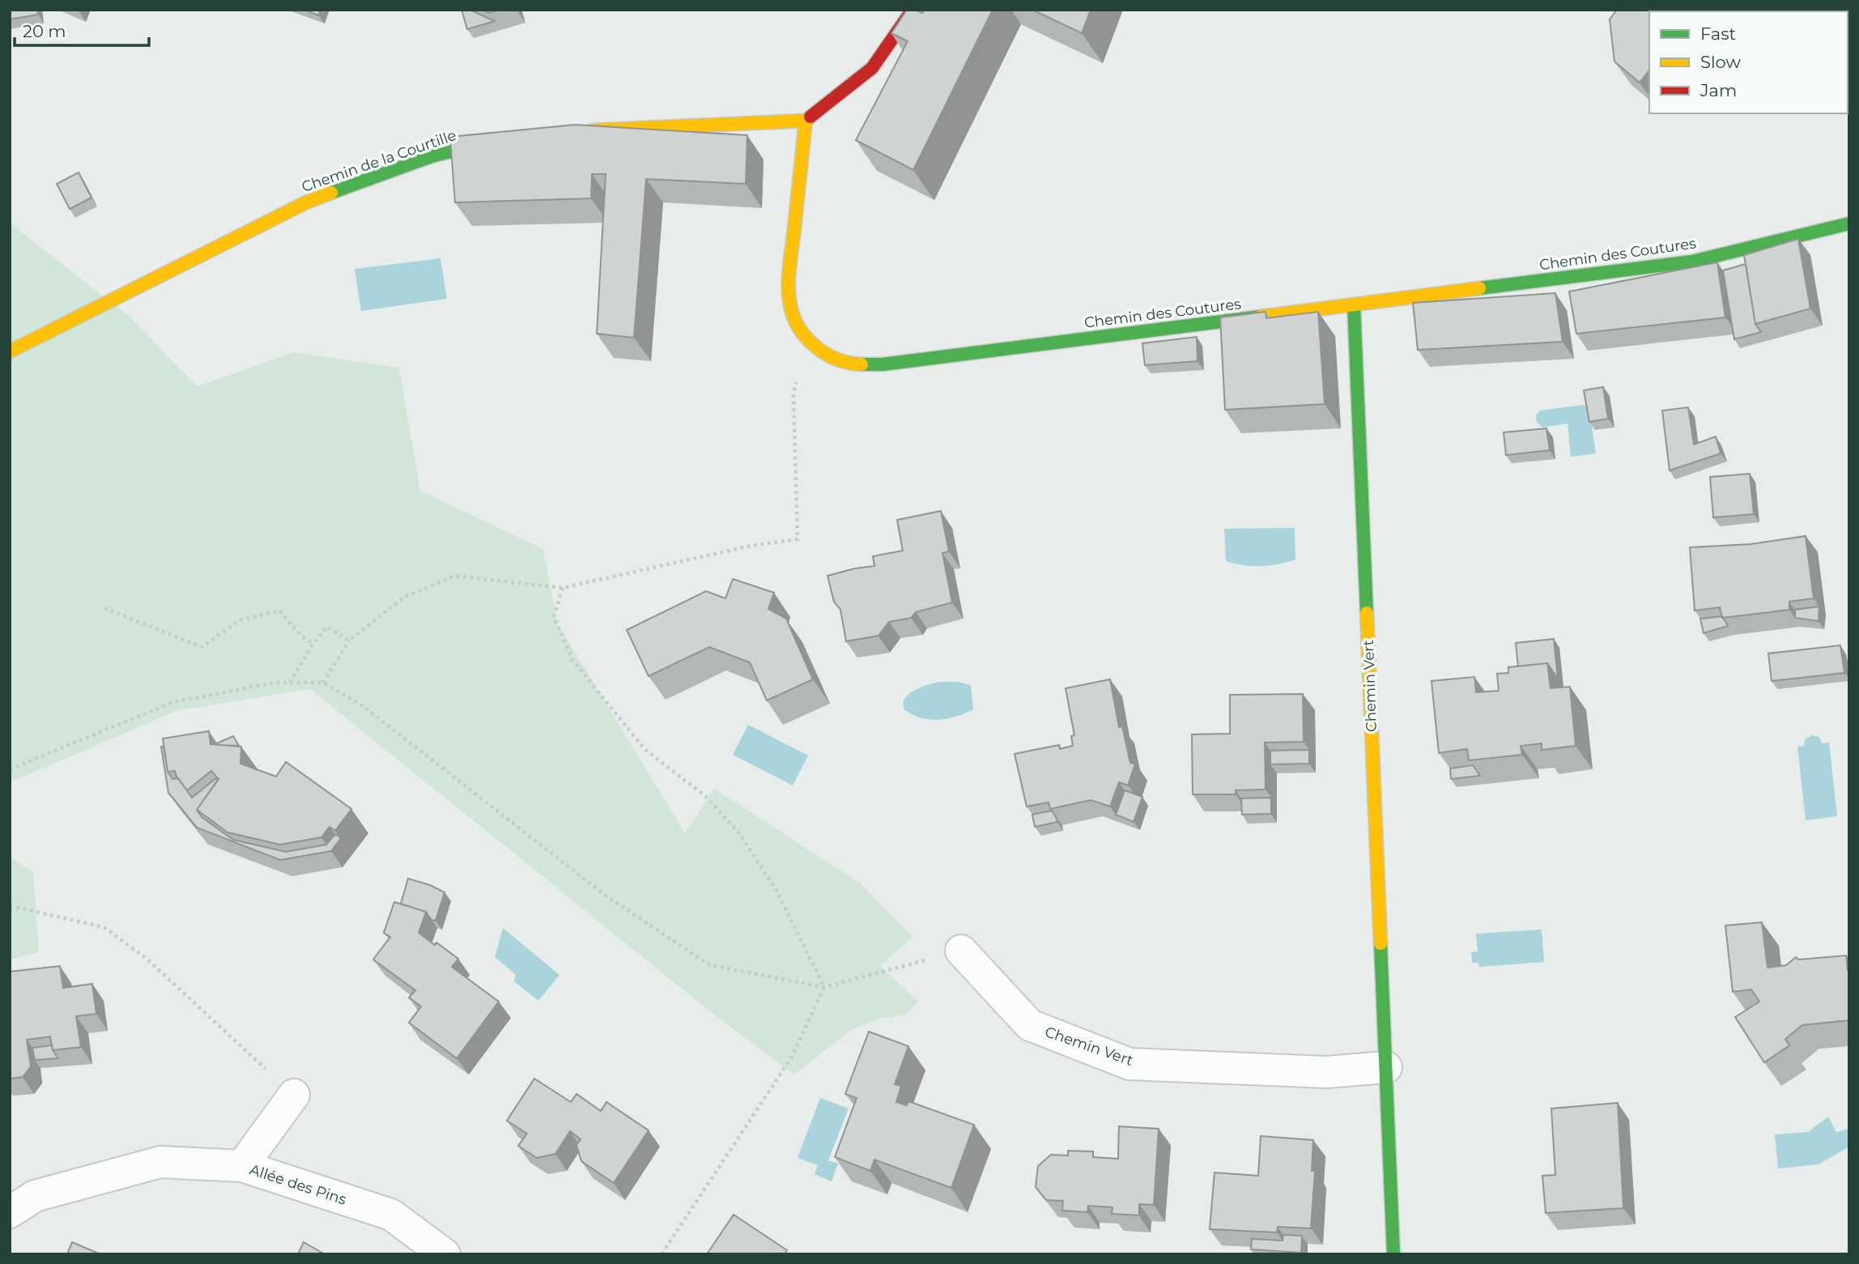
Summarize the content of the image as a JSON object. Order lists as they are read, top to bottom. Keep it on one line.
{"streets":{"street":["Chemin de la Courtille","Chemin des Coutures","Chemin Vert","Allée des Pins"]},"crossings":[["Chemin des Coutures","Chemin Vert"]],"legend":["Fast","Slow","Jam"],"scale_bar":"20 m"}
